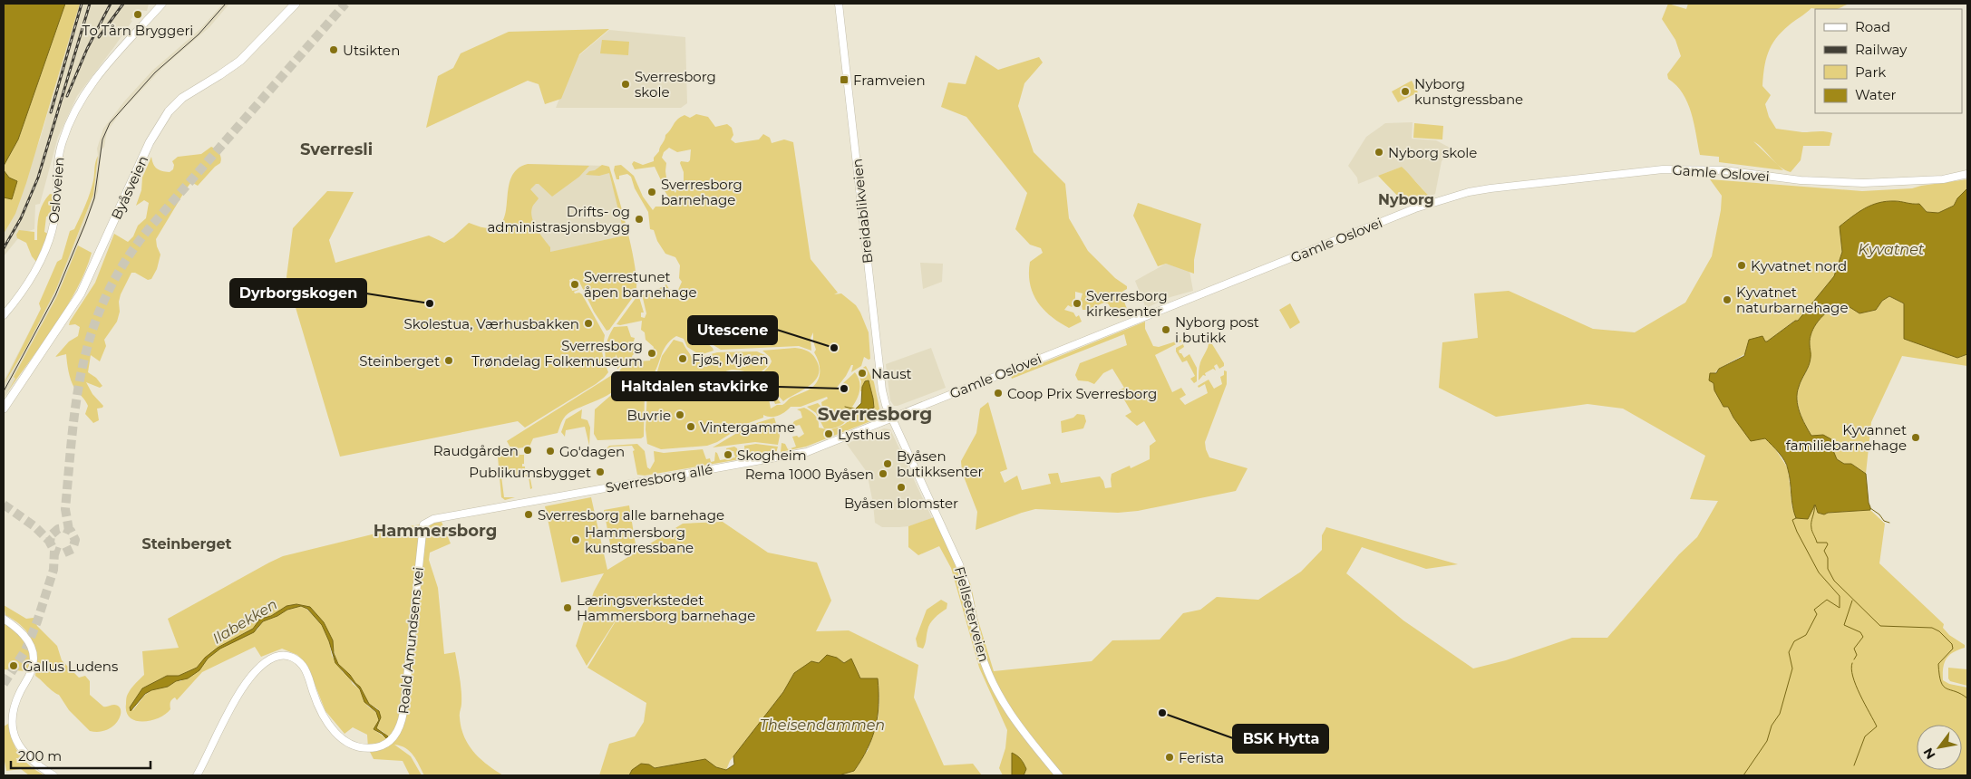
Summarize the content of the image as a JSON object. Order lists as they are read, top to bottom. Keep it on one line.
{"streets":{"main road":["Byåsveien"],"street":["Gamle Oslovei","Osloveien","Breidablikveien","Sverresborg allé","Fjellseterveien","Roald Amundsens vei"]},"crossings":[["Gamle Oslovei","Breidablikveien"],["Gamle Oslovei","Sverresborg allé"],["Gamle Oslovei","Fjellseterveien"],["Breidablikveien","Sverresborg allé"],["Breidablikveien","Fjellseterveien"],["Sverresborg allé","Fjellseterveien"],["Sverresborg allé","Roald Amundsens vei"]],"districts":["Sverresli","Nyborg","Sverresborg","Hammersborg","Steinberget"],"water":["Kyvatnet","Ilabekken","Theisendammen"],"places":{"other":["To Tårn Bryggeri","Utsikten","Sverresborg skole","Nyborg kunstgressbane","Nyborg skole","Sverresborg barnehage","Drifts- og administrasjonsbygg","Kyvatnet nord","Sverrestunet åpen barnehage","Kyvatnet naturbarnehage","Dyrborgskogen","Sverresborg kirkesenter","Skolestua, Værhusbakken","Nyborg post i butikk","Utescene","Sverresborg Trøndelag Folkemuseum","Fjøs, Mjøen","Steinberget","Naust","Haltdalen stavkirke","Coop Prix Sverresborg","Buvrie","Vintergamme","Lysthus","Kyvannet familiebarnehage","Raudgården","Go'dagen","Skogheim","Byåsen butikksenter","Publikumsbygget","Rema 1000 Byåsen","Byåsen blomster","Sverresborg alle barnehage","Hammersborg kunstgressbane","Læringsverkstedet Hammersborg barnehage","Gallus Ludens","BSK Hytta","Ferista"],"transit":["Framveien"]},"legend":["Road","Railway","Park","Water"],"scale_bar":"200 m","north":"bottom left"}
